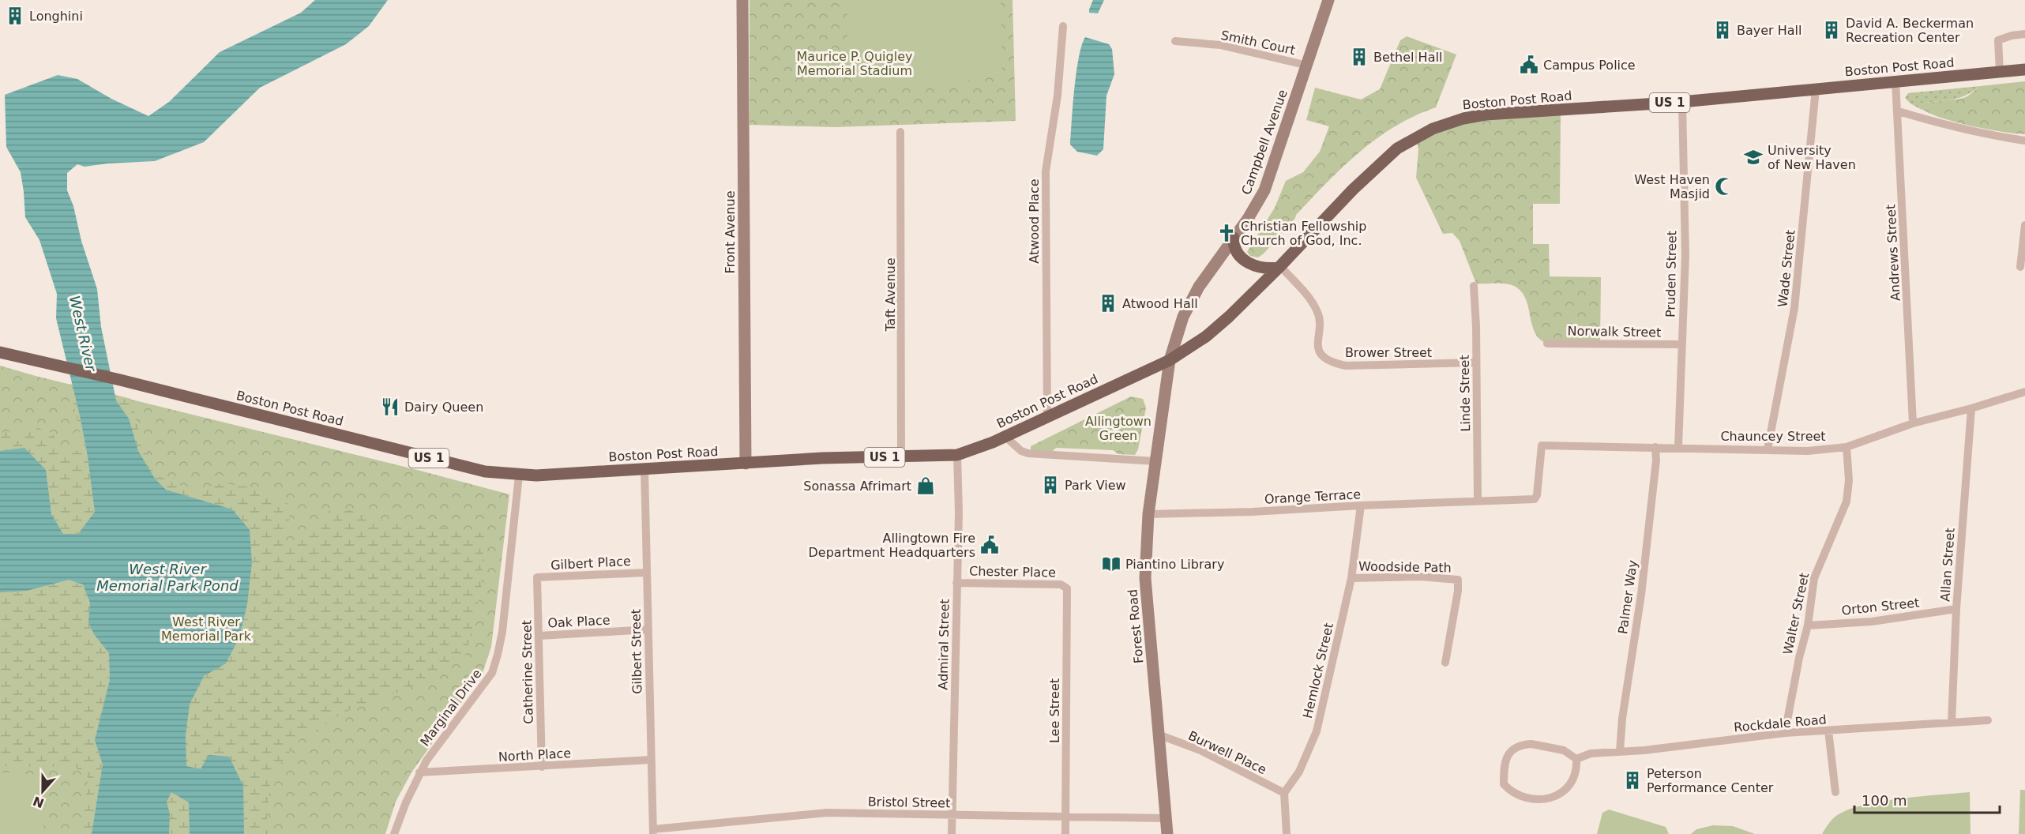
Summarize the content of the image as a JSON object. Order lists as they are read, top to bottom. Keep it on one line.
{"streets":{"main road":["Boston Post Road","US 1","Campbell Avenue","Front Avenue","Forest Road"],"street":["Smith Court","Atwood Place","Andrews Street","Wade Street","Pruden Street","Taft Avenue","Norwalk Street","Brower Street","Linde Street","Chauncey Street","Orange Terrace","Gilbert Place","Allan Street","Woodside Path","Chester Place","Palmer Way","Orton Street","Walter Street","Oak Place","Admiral Street","Gilbert Street","Hemlock Street","Catherine Street","Marginal Drive","Lee Street","Rockdale Road","Burwell Place","North Place","Bristol Street"]},"crossings":[["Smith Court","Campbell Avenue"],["Boston Post Road","Campbell Avenue"],["Boston Post Road","Atwood Place"],["Boston Post Road","Front Avenue"],["Boston Post Road","Andrews Street"],["Boston Post Road","Wade Street"],["Boston Post Road","Pruden Street"],["Boston Post Road","Taft Avenue"],["Boston Post Road","Brower Street"],["Boston Post Road","Forest Road"],["Boston Post Road","Admiral Street"],["Boston Post Road","Gilbert Street"],["Boston Post Road","Marginal Drive"],["Campbell Avenue","Forest Road"],["Andrews Street","Chauncey Street"],["Wade Street","Chauncey Street"],["Pruden Street","Norwalk Street"],["Pruden Street","Chauncey Street"],["Brower Street","Linde Street"],["Linde Street","Chauncey Street"],["Linde Street","Orange Terrace"],["Chauncey Street","Orange Terrace"],["Chauncey Street","Allan Street"],["Chauncey Street","Palmer Way"],["Chauncey Street","Walter Street"],["Orange Terrace","Forest Road"],["Orange Terrace","Hemlock Street"],["Gilbert Place","Gilbert Street"],["Gilbert Place","Catherine Street"],["Allan Street","Orton Street"],["Allan Street","Rockdale Road"],["Woodside Path","Hemlock Street"],["Chester Place","Admiral Street"],["Chester Place","Lee Street"],["Palmer Way","Rockdale Road"],["Orton Street","Walter Street"],["Walter Street","Rockdale Road"],["Oak Place","Gilbert Street"],["Oak Place","Catherine Street"],["Forest Road","Burwell Place"],["Forest Road","Bristol Street"],["Admiral Street","Bristol Street"],["Gilbert Street","North Place"],["Gilbert Street","Bristol Street"],["Hemlock Street","Burwell Place"],["Catherine Street","North Place"],["Marginal Drive","North Place"],["Lee Street","Bristol Street"]],"water":["West River","West River Memorial Park Pond"],"parks":["Maurice P. Quigley Memorial Stadium","Allingtown Green","West River Memorial Park"],"places":{"building":["Longhini","Bayer Hall","David A. Beckerman Recreation Center","Bethel Hall","Atwood Hall","Park View","Peterson Performance Center"],"public building":["Campus Police","Allingtown Fire Department Headquarters"],"school or university":["University of New Haven"],"mosque":["West Haven Masjid"],"church":["Christian Fellowship Church of God, Inc."],"restaurant":["Dairy Queen"],"shop":["Sonassa Afrimart"],"library":["Piantino Library"]},"scale_bar":"100 m","north":"bottom"}
